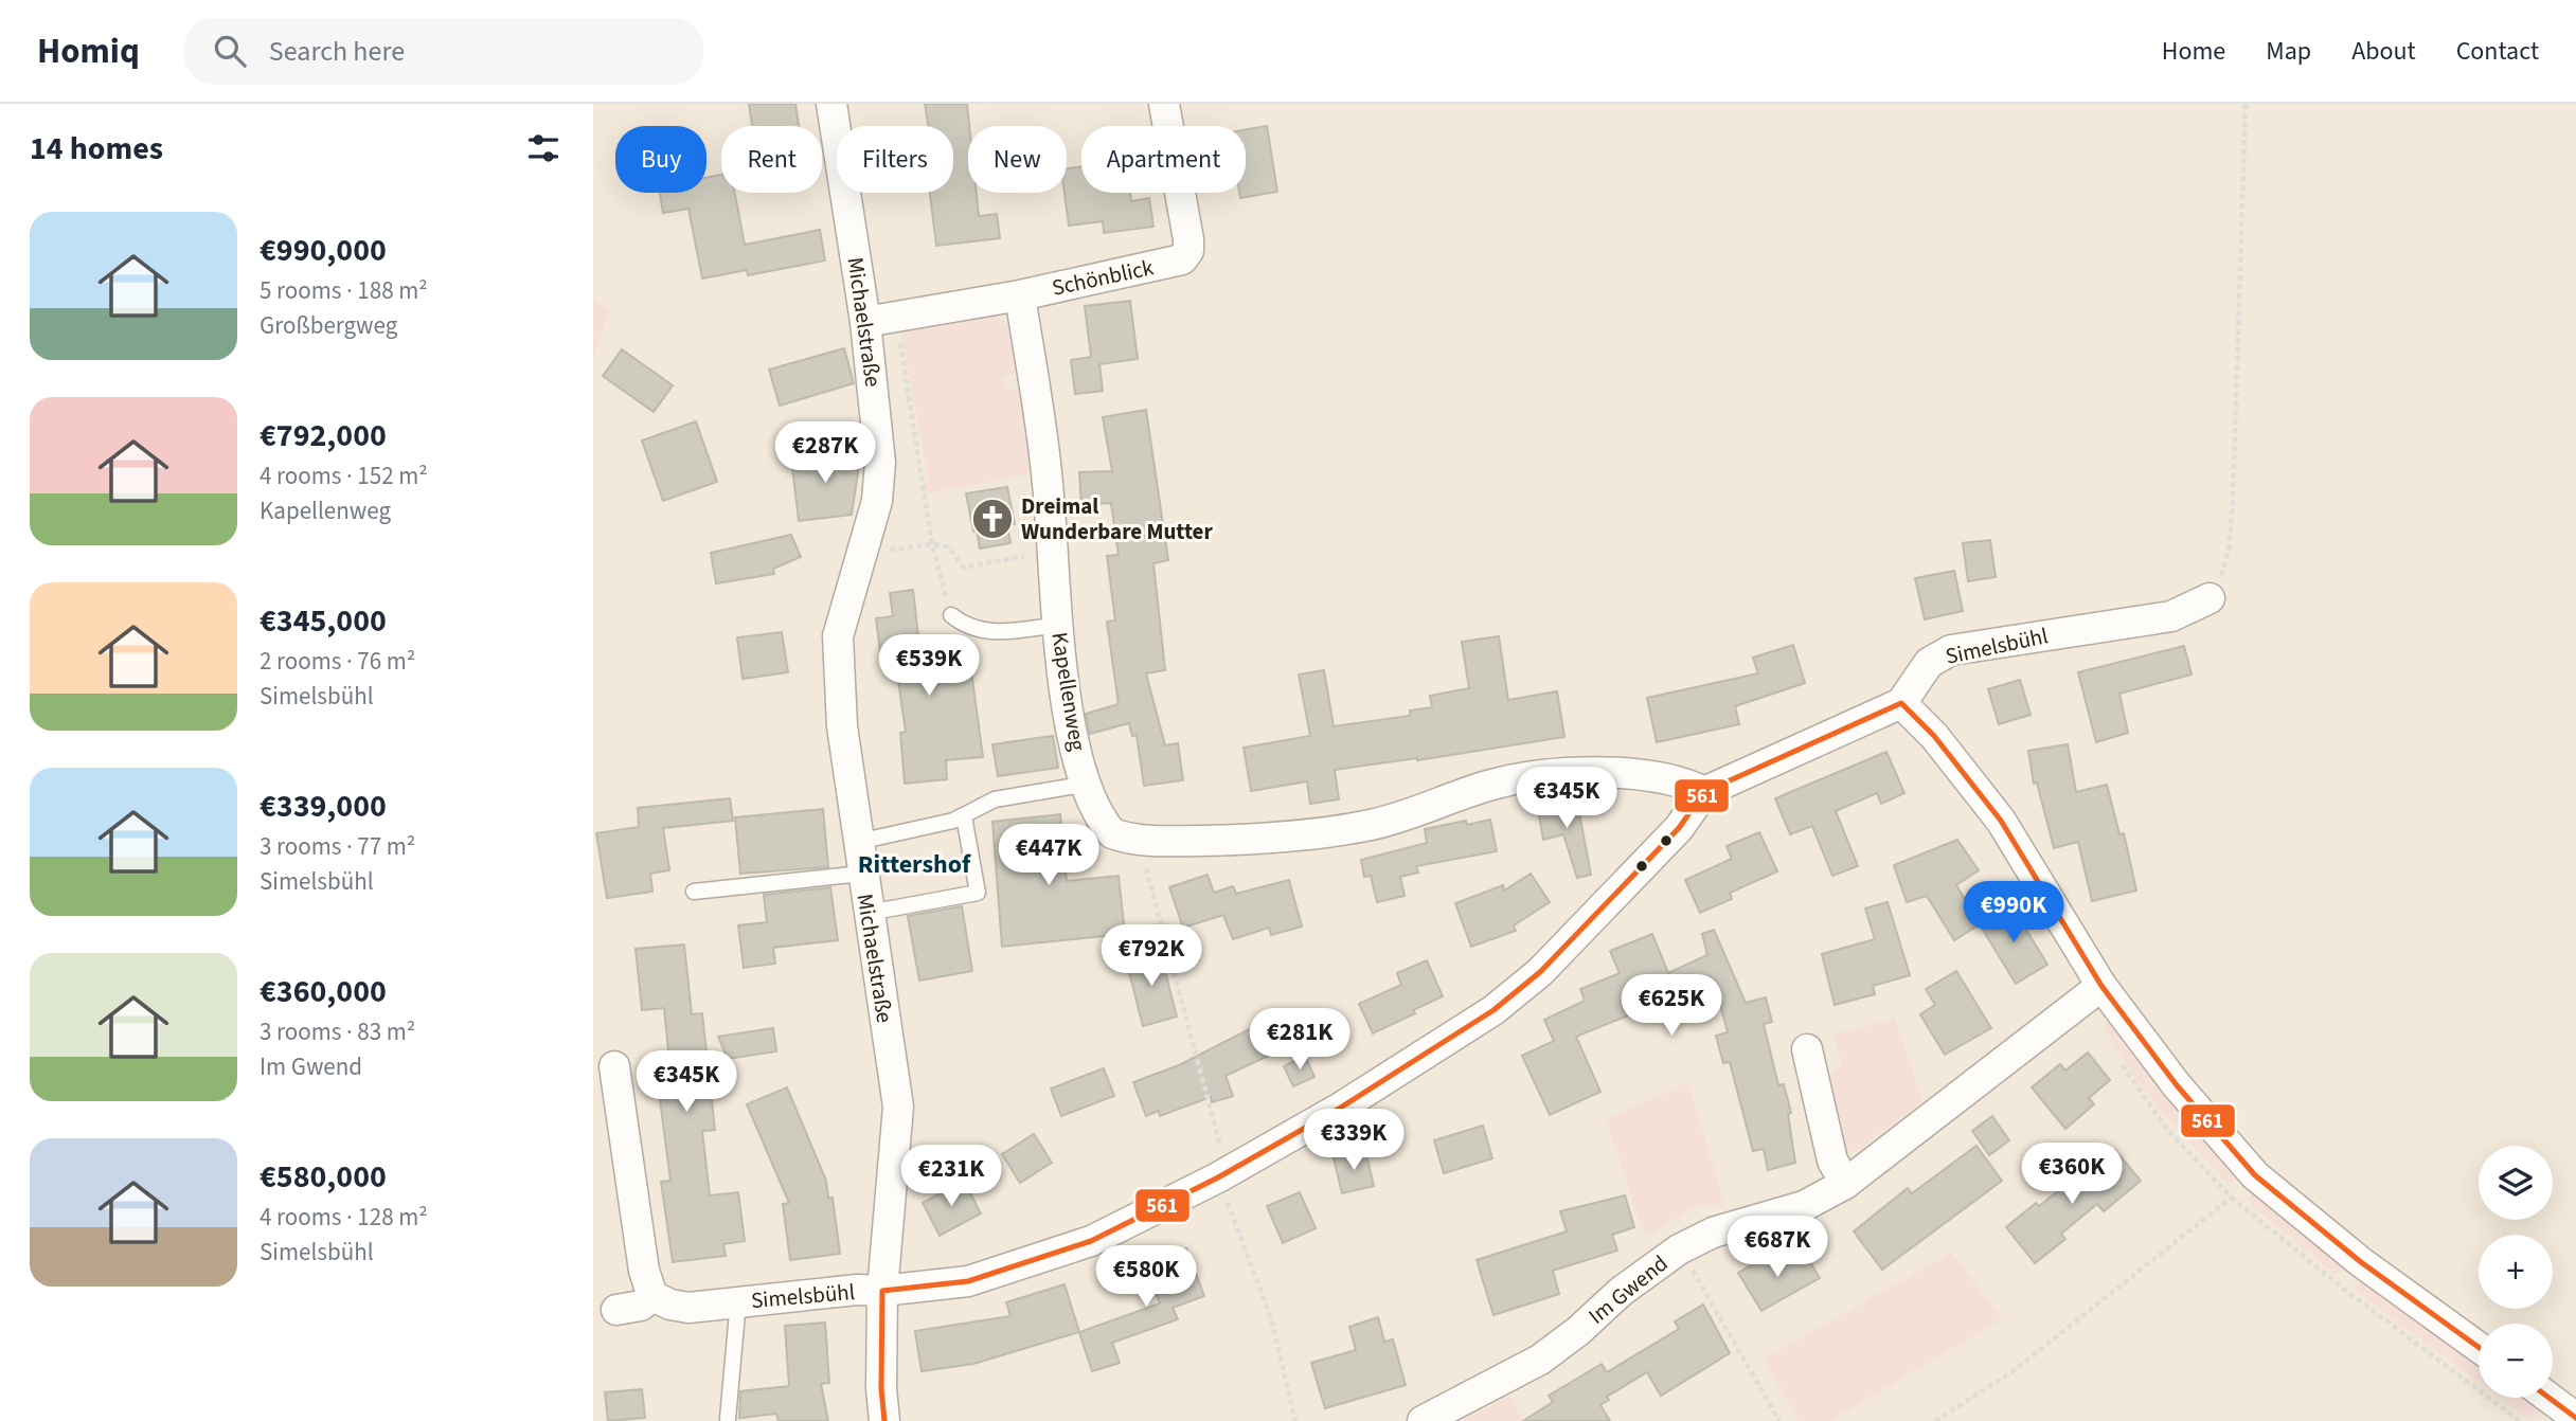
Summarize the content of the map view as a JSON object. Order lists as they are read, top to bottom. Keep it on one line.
{"streets":{"street":["Schönblick","Michaelstraße","Simelsbühl","Kapellenweg","Im Gwend"]},"crossings":[["Schönblick","Michaelstraße"],["Schönblick","Kapellenweg"],["Michaelstraße","Simelsbühl"],["Simelsbühl","Kapellenweg"]],"districts":["Rittershof"],"places":{"church":["Dreimal Wunderbare Mutter"]},"lines":["transit line 561"],"page":{"header":"Homiq","search":"Search here","nav":["Home","Map","About","Contact"],"heading":"14 homes","chip":["Buy","Rent","Filters","New","Apartment"],"list":[{"name":"€990,000","note":"5 rooms · 188 m² · Großbergweg"},{"name":"€792,000","note":"4 rooms · 152 m² · Kapellenweg"},{"name":"€345,000","note":"2 rooms · 76 m² · Simelsbühl"},{"name":"€339,000","note":"3 rooms · 77 m² · Simelsbühl"},{"name":"€360,000","note":"3 rooms · 83 m² · Im Gwend"},{"name":"€580,000","note":"4 rooms · 128 m² · Simelsbühl"}],"price":["€287K","€539K","€345K","€447K","€990K","€792K","€625K","€281K","€345K","€339K","€360K","€231K","€687K","€580K"],"map_buttons":["+","−"]}}
